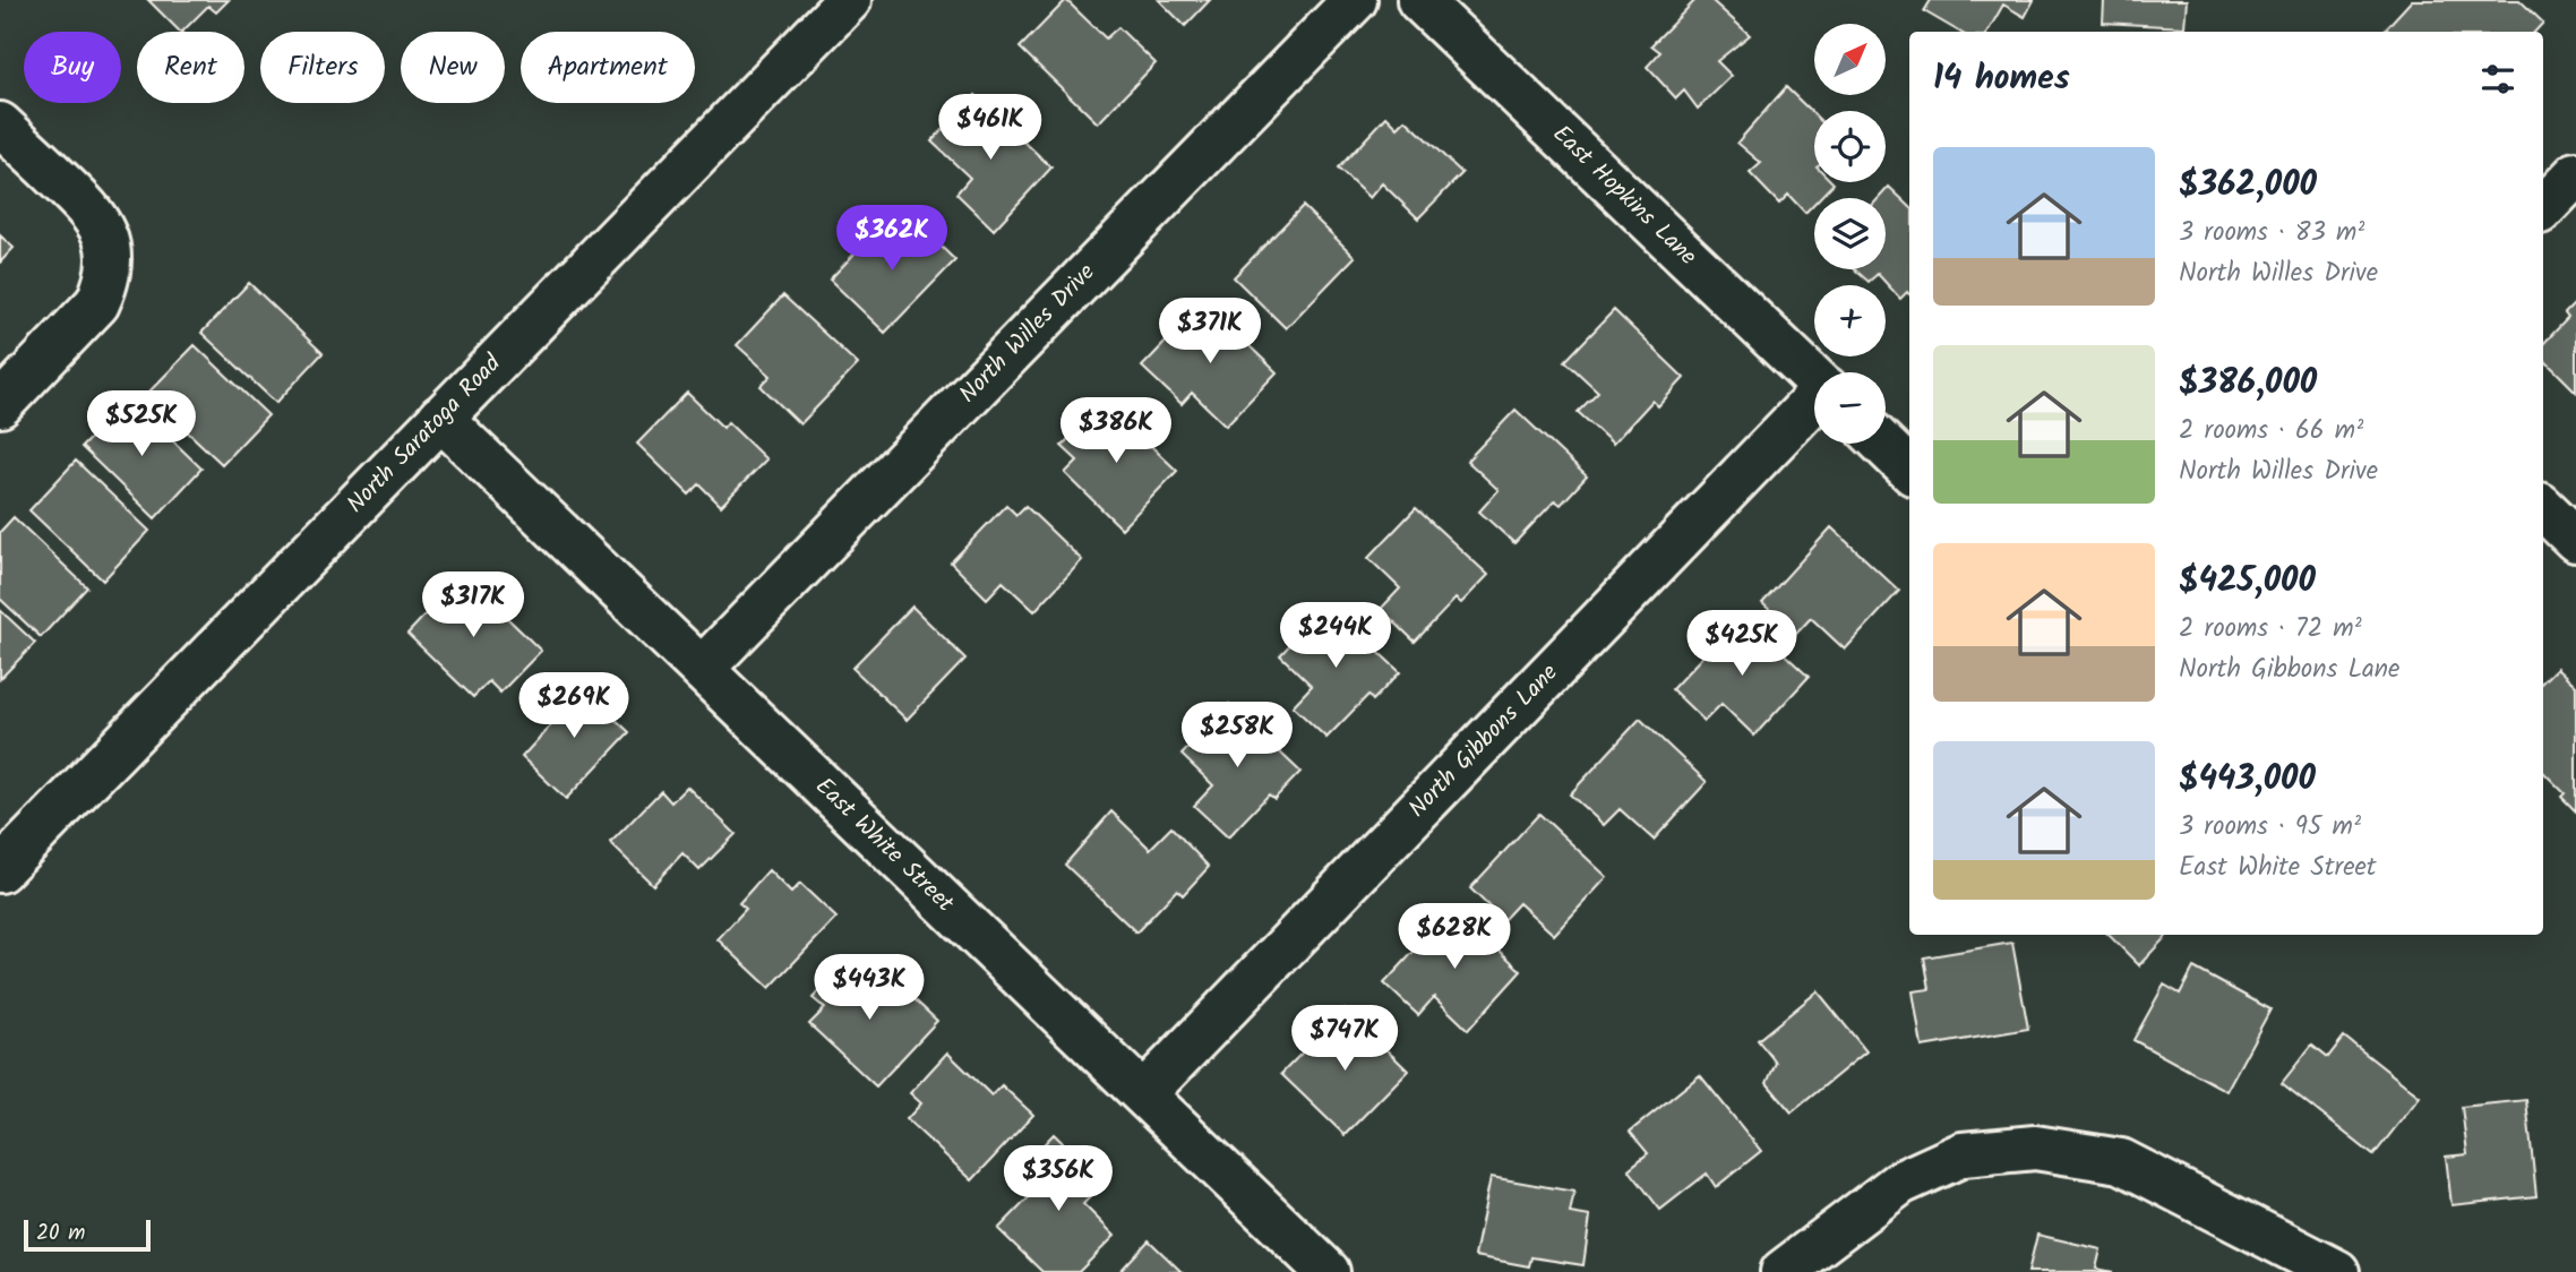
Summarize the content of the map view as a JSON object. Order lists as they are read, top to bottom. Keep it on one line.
{"streets":{"street":["East Hopkins Lane","North Willes Drive","North Saratoga Road","North Gibbons Lane","East White Street"]},"crossings":[["North Willes Drive","East White Street"],["North Saratoga Road","East White Street"],["North Gibbons Lane","East White Street"]],"scale_bar":"20 m","north":"top right","page":{"map_buttons":["+","−"],"chip":["Buy","Rent","Filters","New","Apartment"],"heading":"14 homes","price":["$461K","$362K","$371K","$525K","$386K","$317K","$244K","$425K","$269K","$258K","$628K","$443K","$747K","$356K"],"list":[{"name":"$362,000","note":"3 rooms · 83 m² · North Willes Drive"},{"name":"$386,000","note":"2 rooms · 66 m² · North Willes Drive"},{"name":"$425,000","note":"2 rooms · 72 m² · North Gibbons Lane"},{"name":"$443,000","note":"3 rooms · 95 m² · East White Street"}],"scale":"20 m"}}
